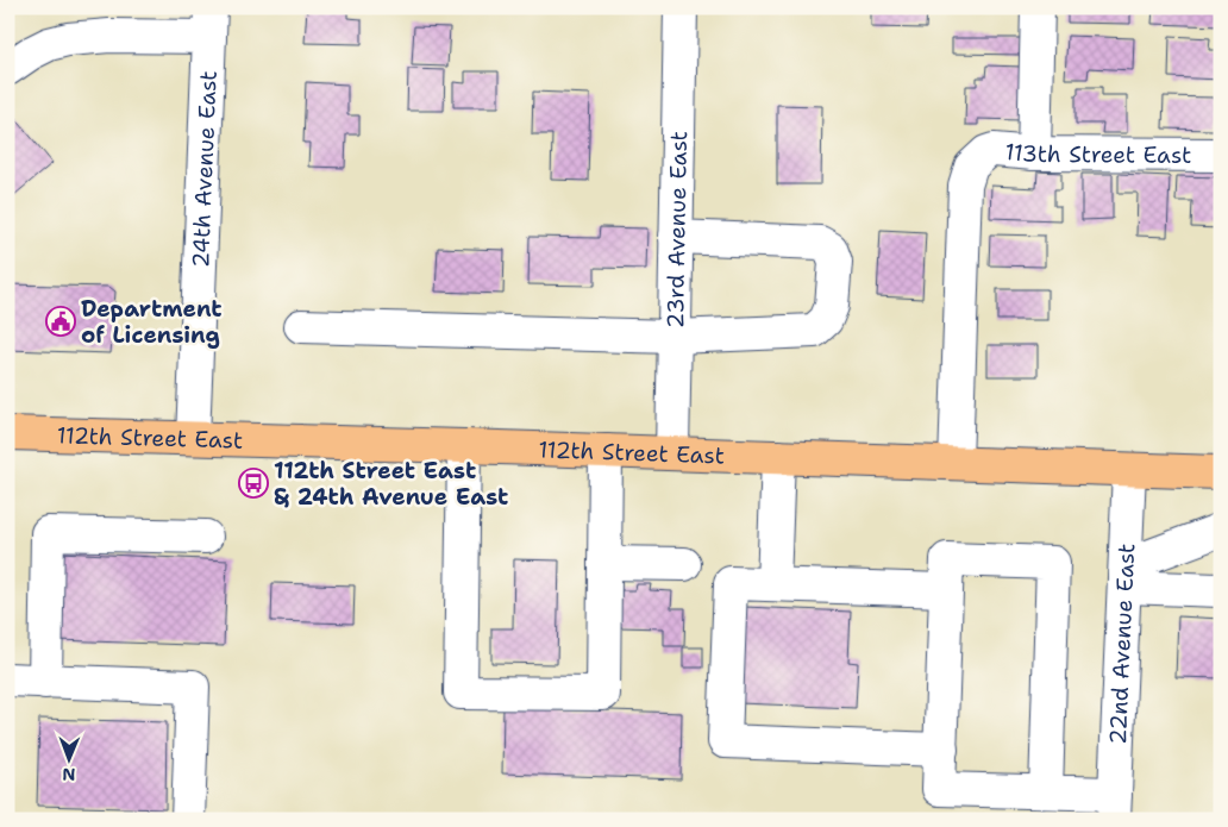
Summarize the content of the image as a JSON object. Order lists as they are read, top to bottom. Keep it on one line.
{"streets":{"main road":["112th Street East"],"street":["113th Street East","24th Avenue East","23rd Avenue East","22nd Avenue East"]},"crossings":[["113th Street East","112th Street East"],["24th Avenue East","112th Street East"],["23rd Avenue East","112th Street East"],["112th Street East","22nd Avenue East"]],"places":{"public building":["Department of Licensing"],"bus stop":["112th Street East & 24th Avenue East"]},"north":"bottom"}
